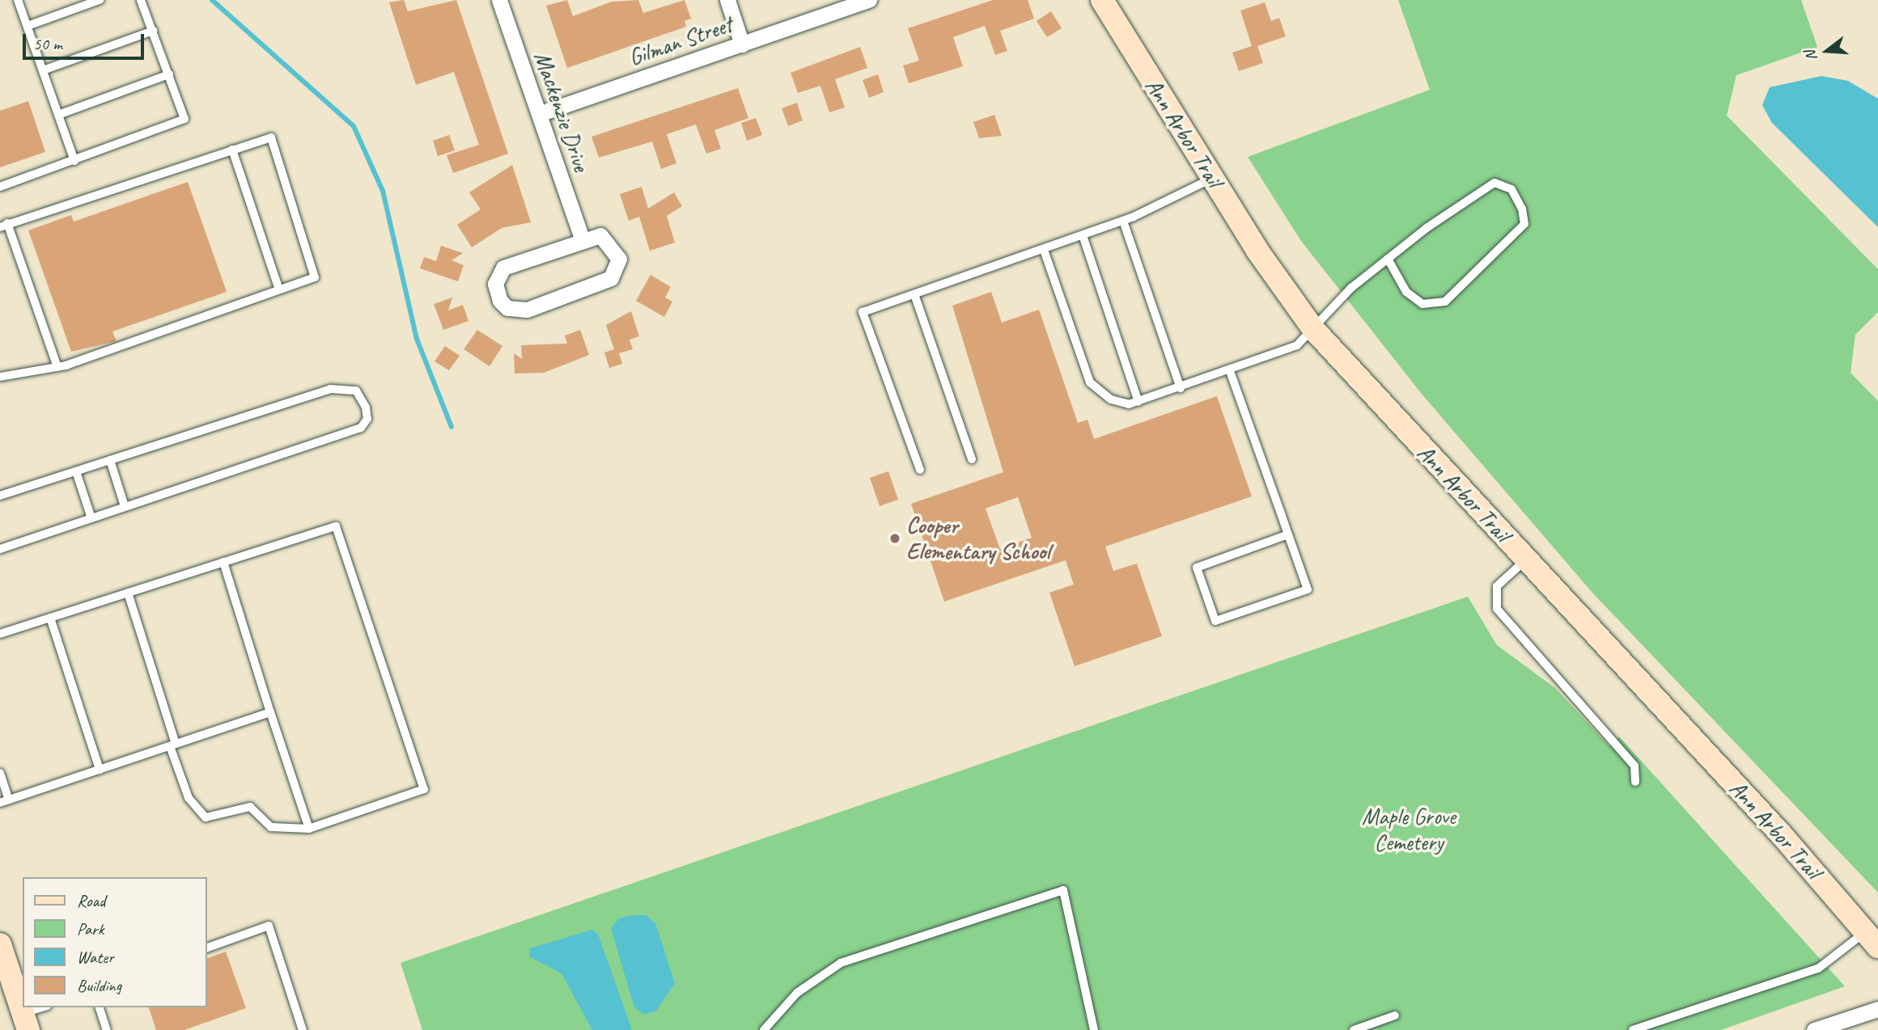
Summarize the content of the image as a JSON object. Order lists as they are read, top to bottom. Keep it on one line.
{"streets":{"street":["Gilman Street","Mackenzie Drive","Ann Arbor Trail"]},"crossings":[["Gilman Street","Mackenzie Drive"]],"parks":["Maple Grove Cemetery"],"places":["Cooper Elementary School"],"legend":["Road","Park","Water","Building"],"scale_bar":"50 m","north":"left"}
